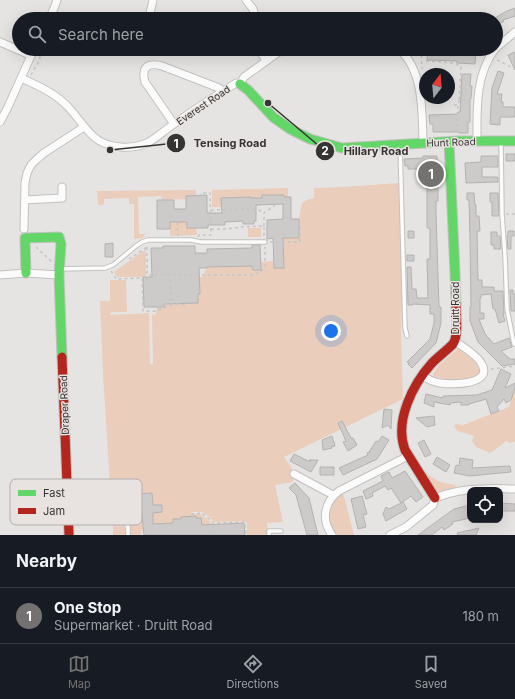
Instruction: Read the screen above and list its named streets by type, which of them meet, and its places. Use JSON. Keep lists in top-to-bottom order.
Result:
{
  "streets": {
    "street": [
      "Everest Road",
      "Hunt Road",
      "Druitt Road",
      "Draper Road"
    ]
  },
  "crossings": [
    ["Everest Road", "Hunt Road"],
    ["Hunt Road", "Druitt Road"]
  ],
  "places": ["Hillary Road", "Tensing Road"],
  "legend": ["Fast", "Jam"],
  "north": "top",
  "page": {
    "search": "Search here",
    "pins": "1",
    "heading": "Nearby",
    "list": [
      {
        "mark": "1",
        "name": "One Stop",
        "note": "Supermarket · Druitt Road",
        "value": "180 m"
      }
    ],
    "nav": ["Map", "Directions", "Saved"]
  }
}
